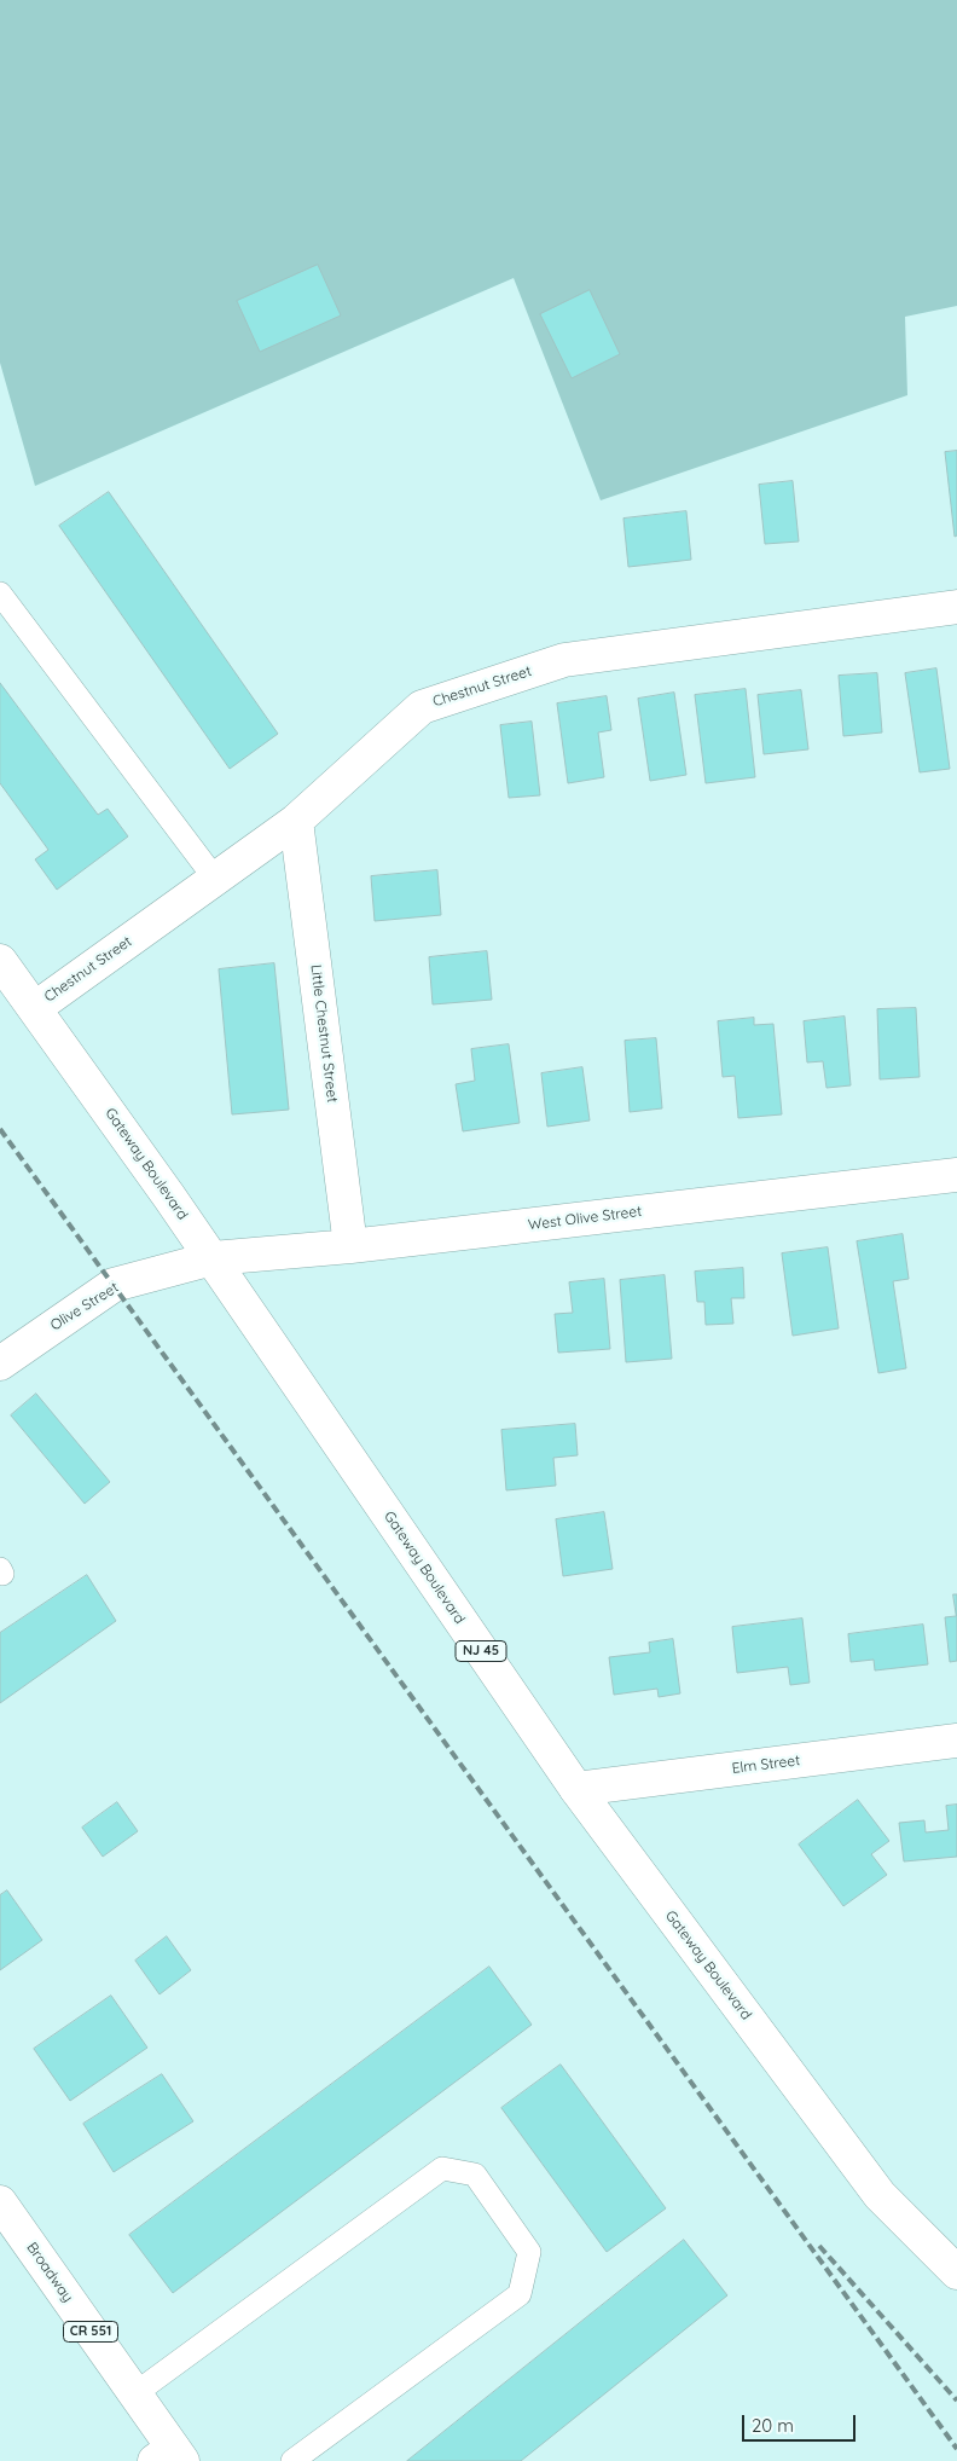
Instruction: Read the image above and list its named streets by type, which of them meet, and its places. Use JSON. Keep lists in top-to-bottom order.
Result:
{
  "streets": {
    "street": [
      "Chestnut Street",
      "Little Chestnut Street",
      "Gateway Boulevard",
      "West Olive Street",
      "Olive Street",
      "NJ 45",
      "Elm Street",
      "Broadway",
      "CR 551"
    ]
  },
  "crossings": [
    ["Chestnut Street", "Little Chestnut Street"],
    ["Chestnut Street", "Gateway Boulevard"],
    ["Little Chestnut Street", "West Olive Street"],
    ["Gateway Boulevard", "West Olive Street"],
    ["Gateway Boulevard", "Olive Street"],
    ["Gateway Boulevard", "Elm Street"],
    ["West Olive Street", "Olive Street"]
  ],
  "scale_bar": "20 m"
}
